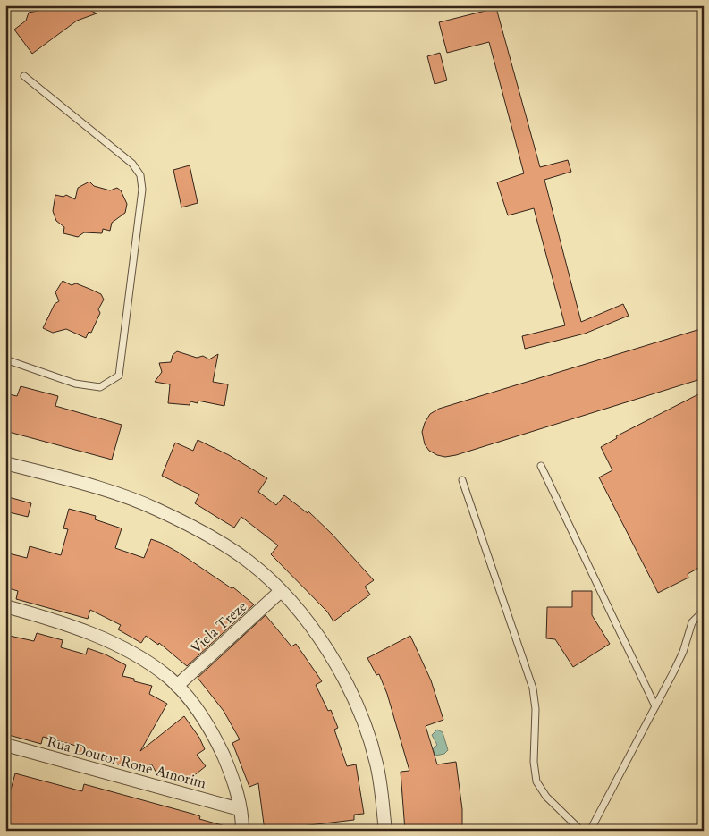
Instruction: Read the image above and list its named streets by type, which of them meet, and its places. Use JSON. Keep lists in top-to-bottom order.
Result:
{
  "streets": {
    "street": ["Viela Treze", "Rua Doutor Rone Amorim"]
  }
}
